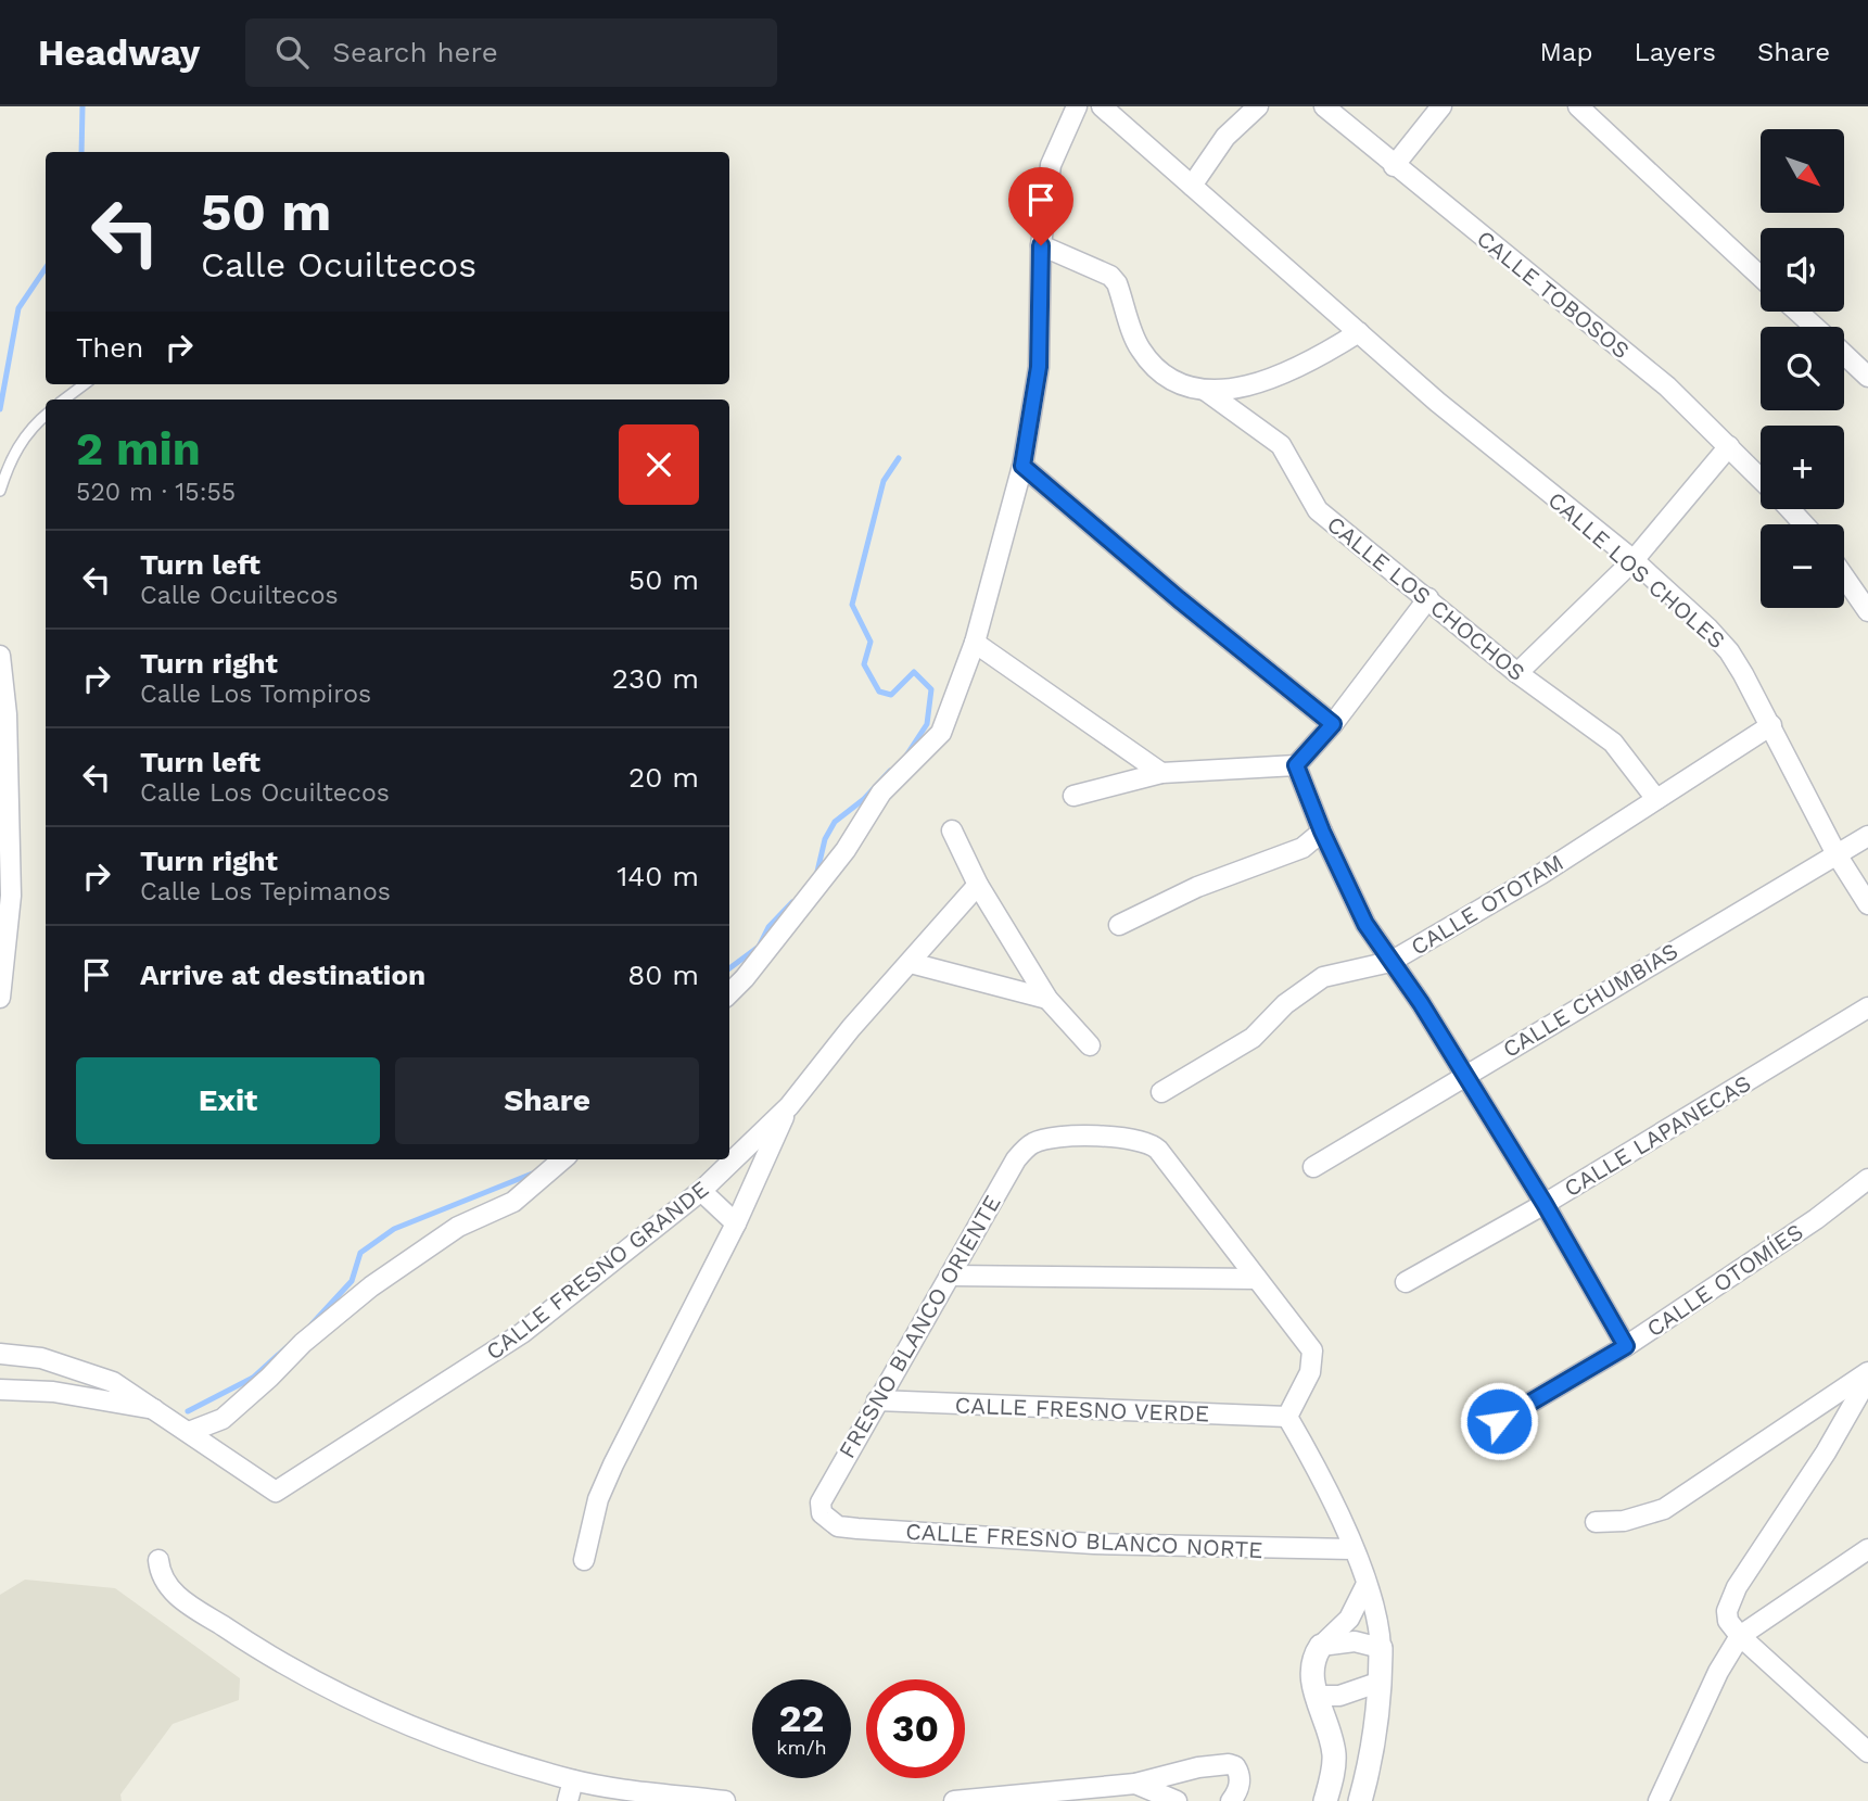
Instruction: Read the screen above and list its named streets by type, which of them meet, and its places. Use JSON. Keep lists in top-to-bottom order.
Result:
{
  "streets": {
    "street": [
      "CALLE TOBOSOS",
      "CALLE LOS CHOLES",
      "CALLE LOS CHOCHOS",
      "CALLE OTOTAM",
      "CALLE CHUMBIAS",
      "CALLE LAPANECAS",
      "CALLE FRESNO GRANDE",
      "CALLE OTOMÍES",
      "FRESNO BLANCO ORIENTE",
      "CALLE FRESNO VERDE",
      "CALLE FRESNO BLANCO NORTE"
    ]
  },
  "crossings": [
    ["CALLE LOS CHOLES", "CALLE OTOTAM"],
    ["CALLE LOS CHOLES", "CALLE CHUMBIAS"],
    ["CALLE LOS CHOCHOS", "CALLE OTOTAM"],
    ["FRESNO BLANCO ORIENTE", "CALLE FRESNO VERDE"],
    ["FRESNO BLANCO ORIENTE", "CALLE FRESNO BLANCO NORTE"]
  ],
  "north": "bottom right",
  "page": {
    "header": "Headway",
    "search": "Search here",
    "nav": ["Map", "Layers", "Share"],
    "map_buttons": ["+", "−"],
    "turn": ["50 m", "Calle Ocuiltecos"],
    "then": "Then",
    "heading": ["2 min", "520 m · 15:55"],
    "list": [
      {
        "name": "Turn left",
        "note": "Calle Ocuiltecos",
        "value": "50 m"
      },
      {
        "name": "Turn right",
        "note": "Calle Los Tompiros",
        "value": "230 m"
      },
      {
        "name": "Turn left",
        "note": "Calle Los Ocuiltecos",
        "value": "20 m"
      },
      {
        "name": "Turn right",
        "note": "Calle Los Tepimanos",
        "value": "140 m"
      },
      {
        "name": "Arrive at destination",
        "value": "80 m"
      }
    ],
    "buttons": ["Exit", "Share"],
    "speed": "22 km/h",
    "limit": "30"
  }
}
